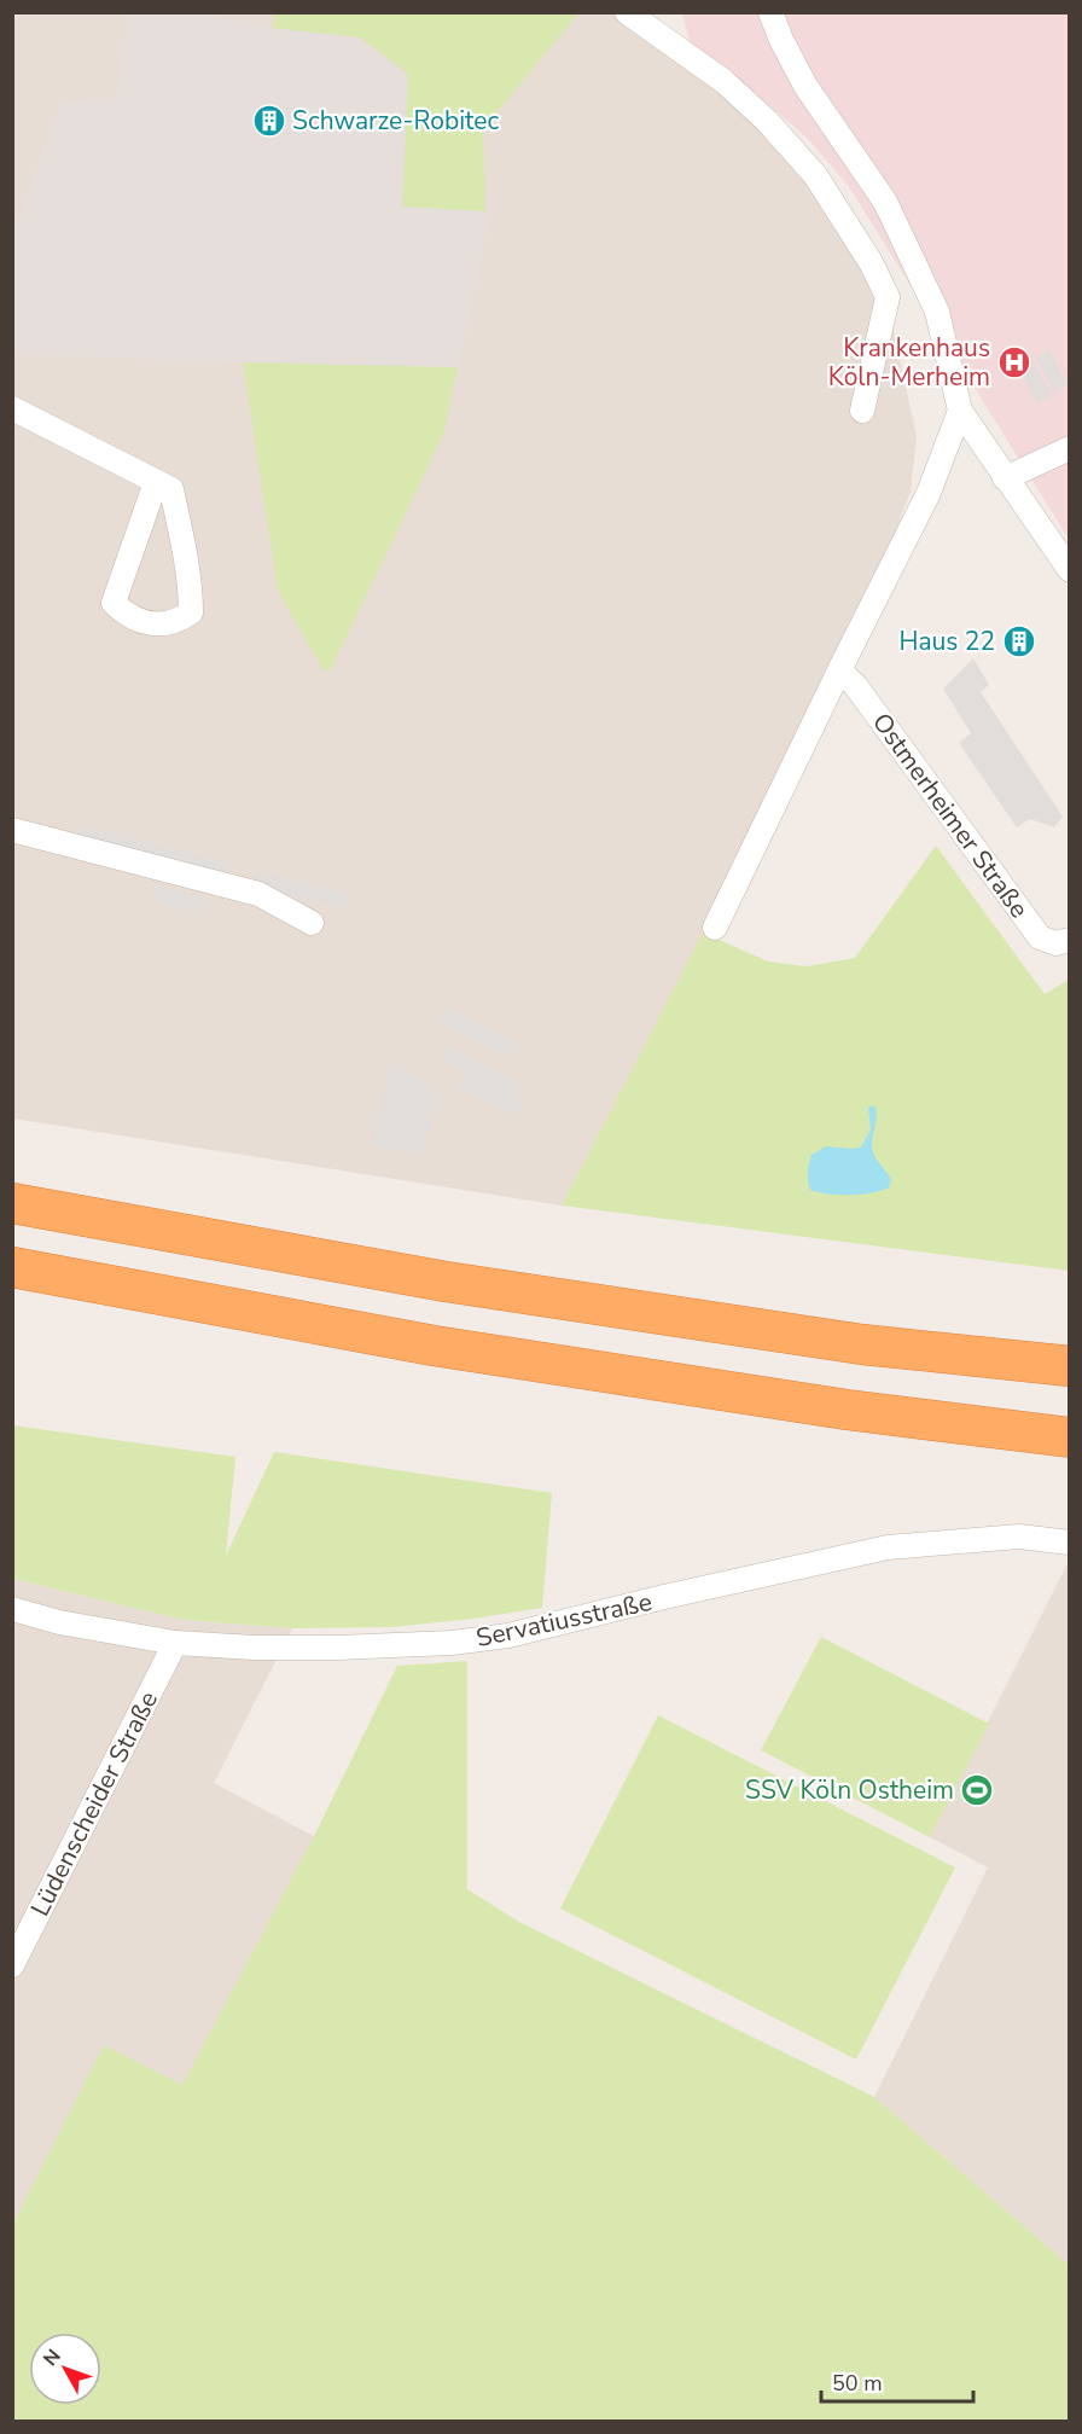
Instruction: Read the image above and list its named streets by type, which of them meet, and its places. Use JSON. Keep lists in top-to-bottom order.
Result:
{
  "streets": {
    "street": ["Ostmerheimer Straße", "Servatiusstraße", "Lüdenscheider Straße"]
  },
  "crossings": [
    ["Servatiusstraße", "Lüdenscheider Straße"]
  ],
  "places": {
    "building": ["Schwarze-Robitec", "Haus 22"],
    "hospital": ["Krankenhaus Köln-Merheim"],
    "sports": ["SSV Köln Ostheim"]
  },
  "scale_bar": "50 m",
  "north": "top left"
}
